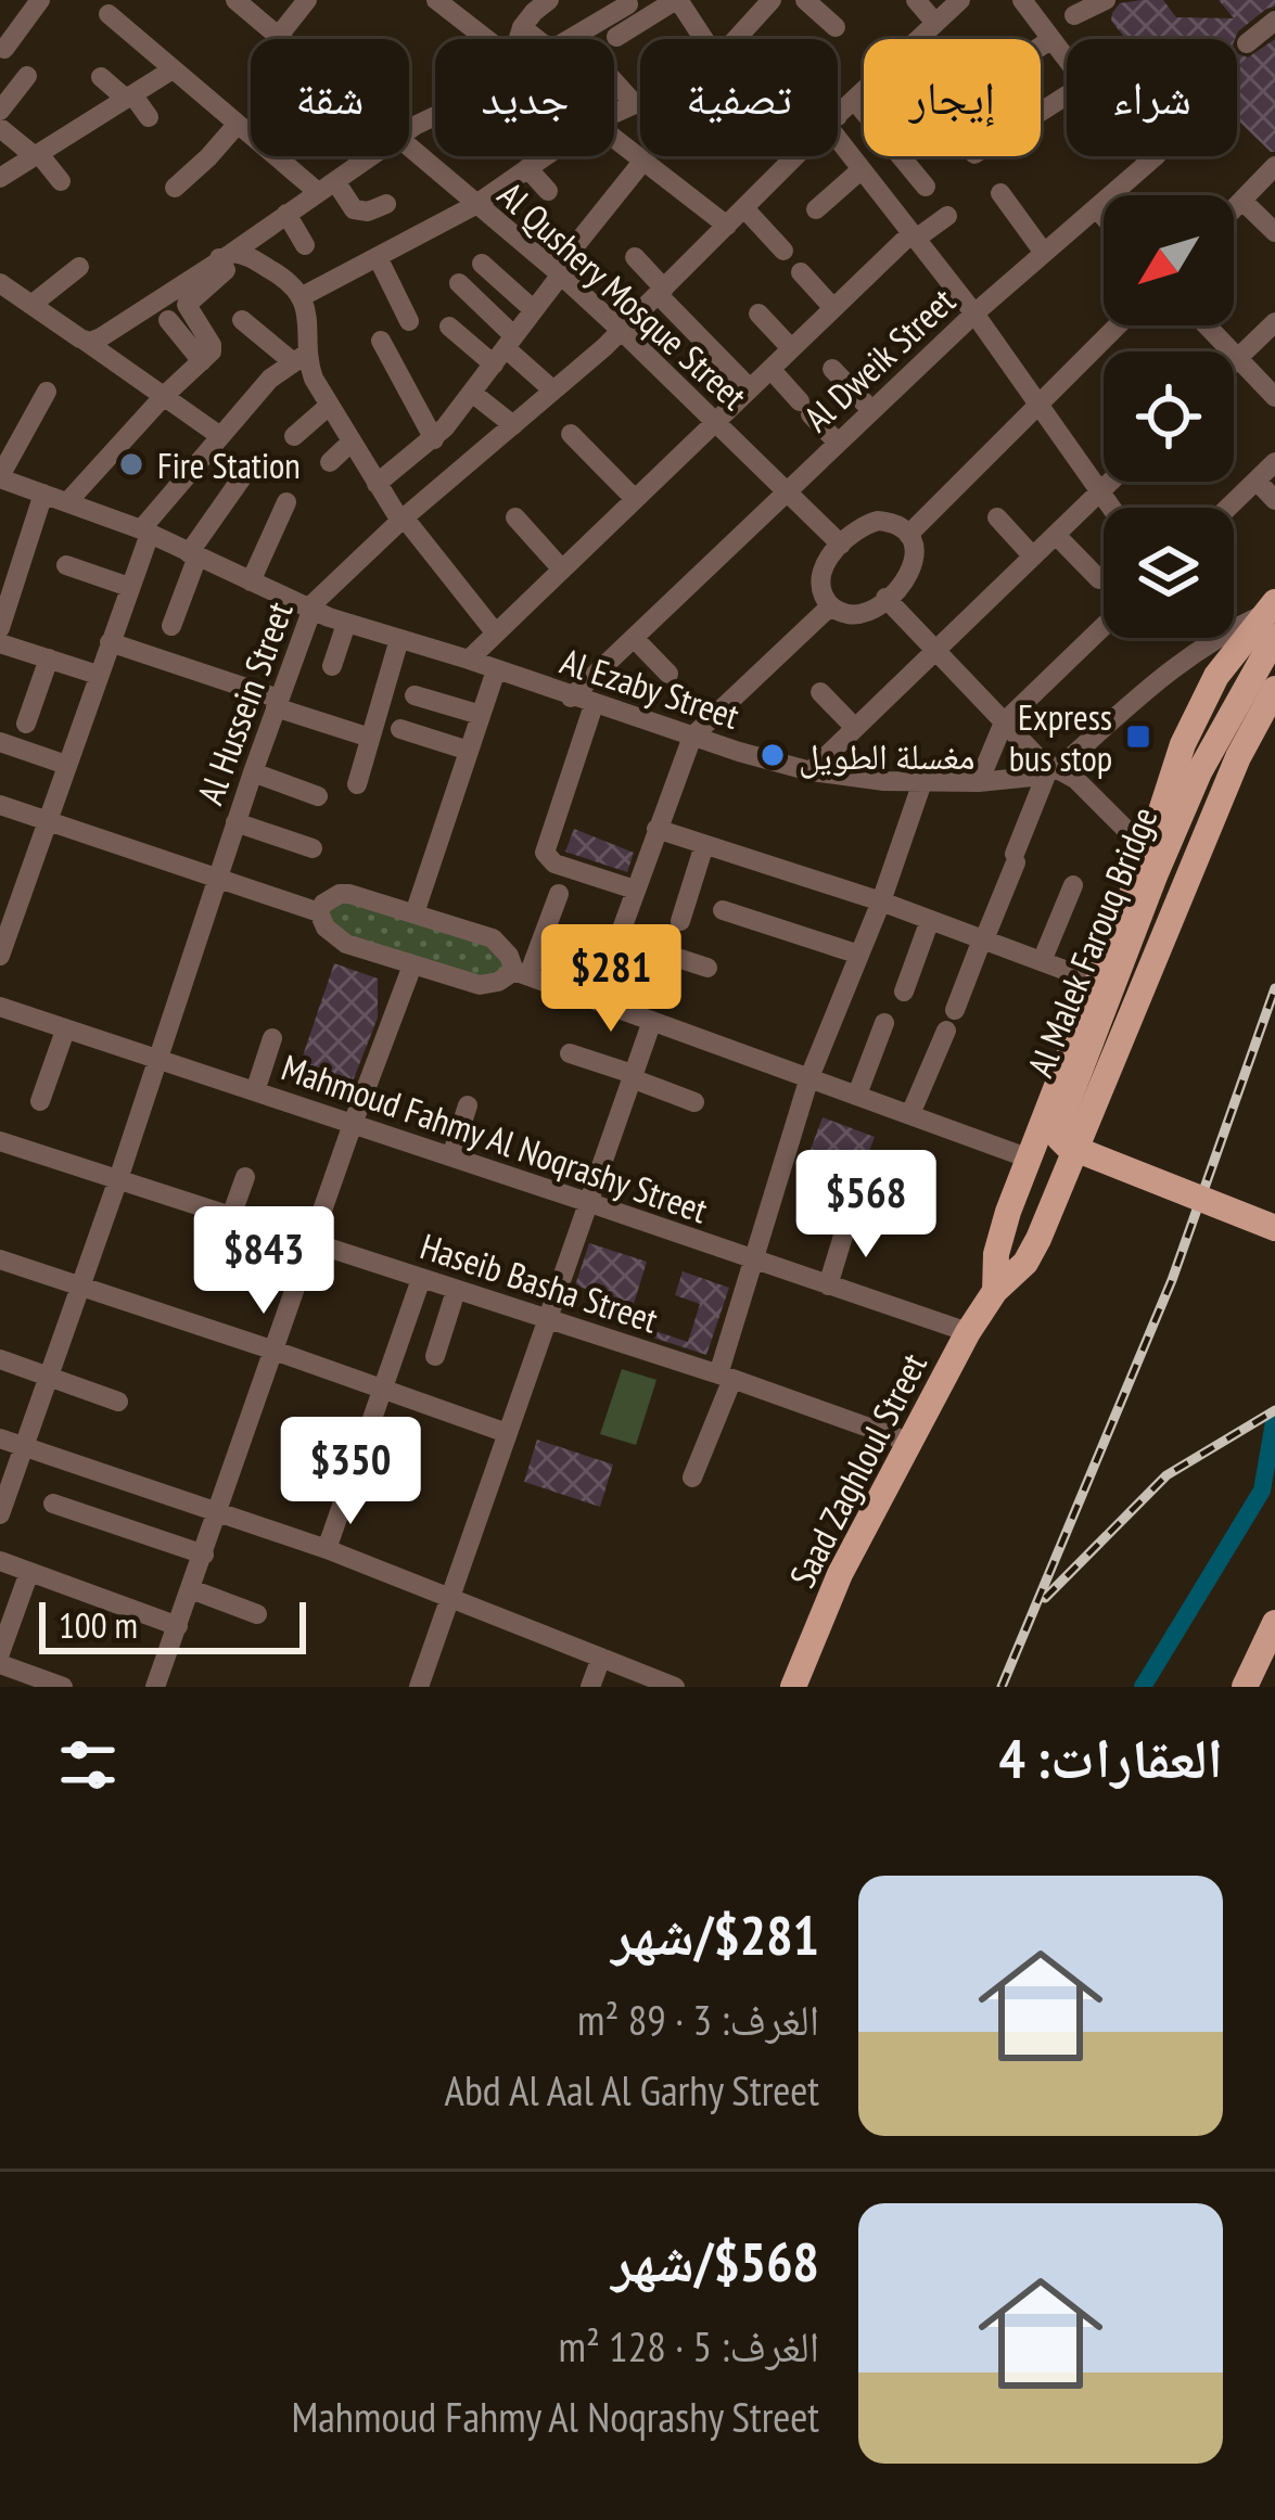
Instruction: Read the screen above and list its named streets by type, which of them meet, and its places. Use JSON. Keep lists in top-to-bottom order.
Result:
{
  "streets": {
    "main road": ["Al Malek Farouq Bridge", "Saad Zaghloul Street"],
    "street": [
      "Al Qushery Mosque Street",
      "Al Dweik Street",
      "Al Ezaby Street",
      "Al Hussein Street",
      "Mahmoud Fahmy Al Noqrashy Street",
      "Haseib Basha Street"
    ]
  },
  "crossings": [
    ["Al Qushery Mosque Street", "Al Dweik Street"],
    ["Al Qushery Mosque Street", "Al Hussein Street"],
    ["Al Dweik Street", "Al Ezaby Street"],
    ["Al Ezaby Street", "Al Hussein Street"],
    ["Al Hussein Street", "Mahmoud Fahmy Al Noqrashy Street"],
    ["Al Hussein Street", "Haseib Basha Street"],
    ["Al Malek Farouq Bridge", "Saad Zaghloul Street"],
    ["Mahmoud Fahmy Al Noqrashy Street", "Saad Zaghloul Street"],
    ["Haseib Basha Street", "Saad Zaghloul Street"]
  ],
  "places": {
    "other": ["Fire Station", "مغسلة الطويل"],
    "transit": ["Express bus stop"]
  },
  "scale_bar": "100 m",
  "north": "bottom left",
  "page": {
    "chip": [
      "شراء",
      "إيجار",
      "تصفية",
      "جديد",
      "شقة"
    ],
    "price": [
      "$281",
      "$568",
      "$843",
      "$350"
    ],
    "scale": "100 m",
    "heading": "العقارات: 4",
    "list": [
      {
        "name": "$281/شهر",
        "note": "الغرف: 3 · 89 m² · Abd Al Aal Al Garhy Street"
      },
      {
        "name": "$568/شهر",
        "note": "الغرف: 5 · 128 m² · Mahmoud Fahmy Al Noqrashy Street"
      }
    ]
  }
}
